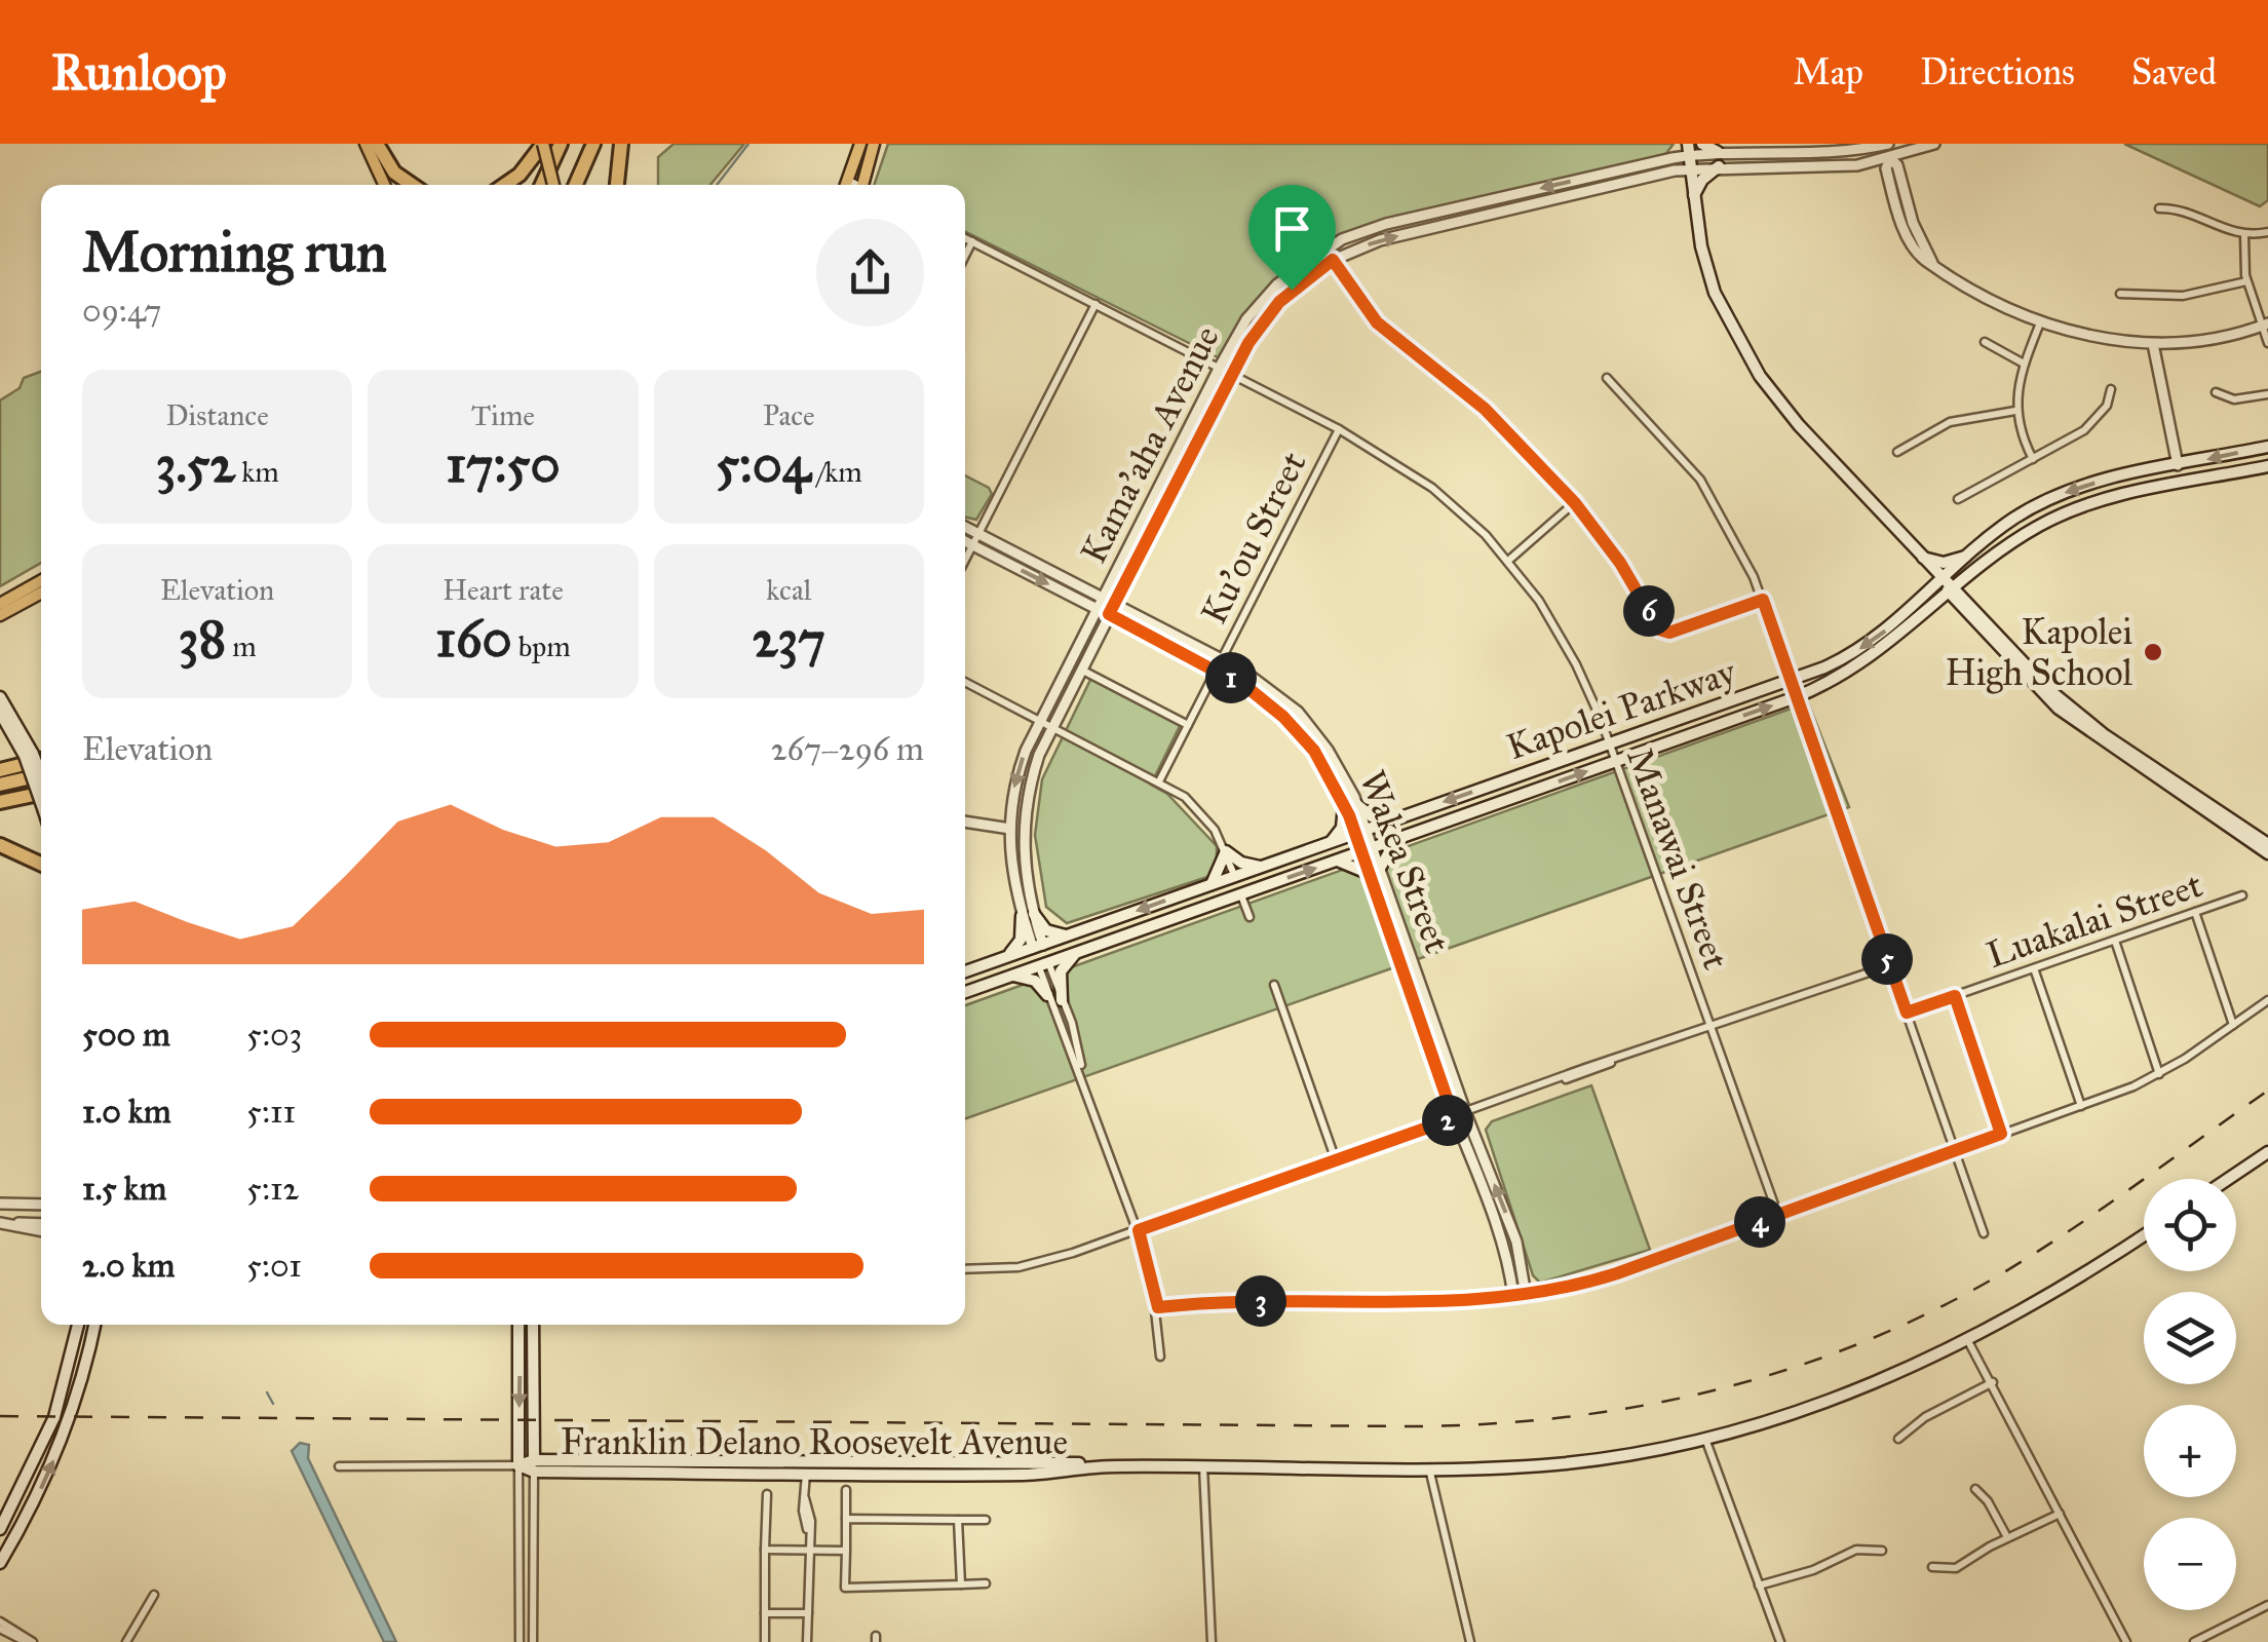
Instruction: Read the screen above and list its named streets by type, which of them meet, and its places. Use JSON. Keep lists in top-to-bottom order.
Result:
{
  "streets": {
    "main road": ["Kapolei Parkway", "Franklin Delano Roosevelt Avenue"],
    "street": [
      "Kama'aha Avenue",
      "Ku'ou Street",
      "Manawai Street",
      "Wakea Street",
      "Luakalai Street"
    ]
  },
  "crossings": [
    ["Kama'aha Avenue", "Kapolei Parkway"],
    ["Kama'aha Avenue", "Manawai Street"],
    ["Kama'aha Avenue", "Wakea Street"],
    ["Ku'ou Street", "Manawai Street"],
    ["Ku'ou Street", "Wakea Street"],
    ["Kapolei Parkway", "Manawai Street"],
    ["Kapolei Parkway", "Wakea Street"]
  ],
  "places": ["Kapolei High School"],
  "page": {
    "header": "Runloop",
    "nav": ["Map", "Directions", "Saved"],
    "heading": ["Morning run", "09:47"],
    "stats": [
      ["Distance", "3.52 km"],
      ["Time", "17:50"],
      ["Pace", "5:04 /km"],
      ["Elevation", "38 m"],
      ["Heart rate", "160 bpm"],
      ["kcal", "237"]
    ],
    "pins": [
      "6",
      "1",
      "5",
      "2",
      "4",
      "3"
    ],
    "chart": ["Elevation", "267–296 m"],
    "list": [
      {
        "name": "500 m",
        "note": "5:03"
      },
      {
        "name": "1.0 km",
        "note": "5:11"
      },
      {
        "name": "1.5 km",
        "note": "5:12"
      },
      {
        "name": "2.0 km",
        "note": "5:01"
      }
    ],
    "map_buttons": ["+", "−"]
  }
}
